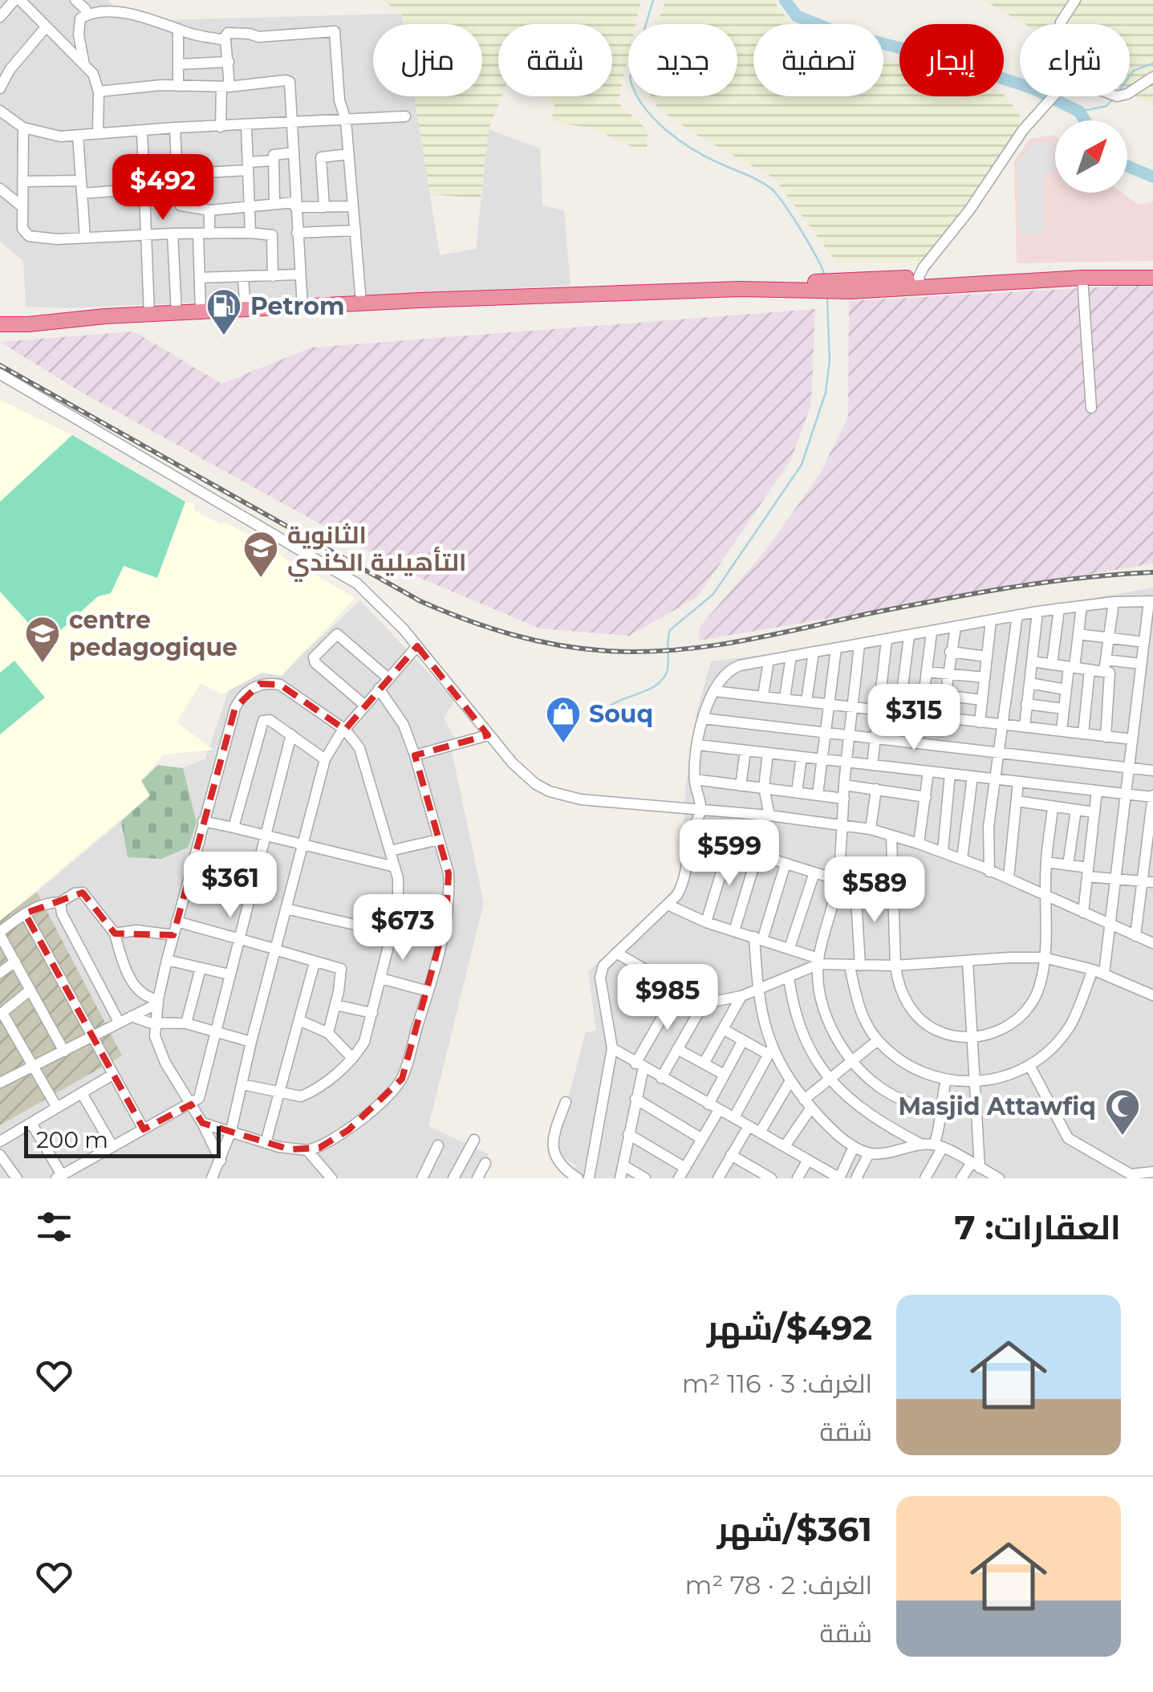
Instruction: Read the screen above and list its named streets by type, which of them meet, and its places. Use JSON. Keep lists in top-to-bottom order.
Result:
{
  "places": {
    "fuel station": ["Petrom"],
    "school or university": ["الثانوية التأهيلية الكندي", "centre pedagogique"],
    "shop": ["Souq"],
    "mosque": ["Masjid Attawfiq"]
  },
  "scale_bar": "200 m",
  "north": "top right",
  "page": {
    "chip": [
      "شراء",
      "إيجار",
      "تصفية",
      "جديد",
      "شقة",
      "منزل"
    ],
    "price": [
      "$492",
      "$315",
      "$599",
      "$361",
      "$589",
      "$673",
      "$985"
    ],
    "scale": "200 m",
    "heading": "العقارات: 7",
    "list": [
      {
        "name": "$492/شهر",
        "note": "الغرف: 3 · 116 m² · شقة"
      },
      {
        "name": "$361/شهر",
        "note": "الغرف: 2 · 78 m² · شقة"
      }
    ]
  }
}
